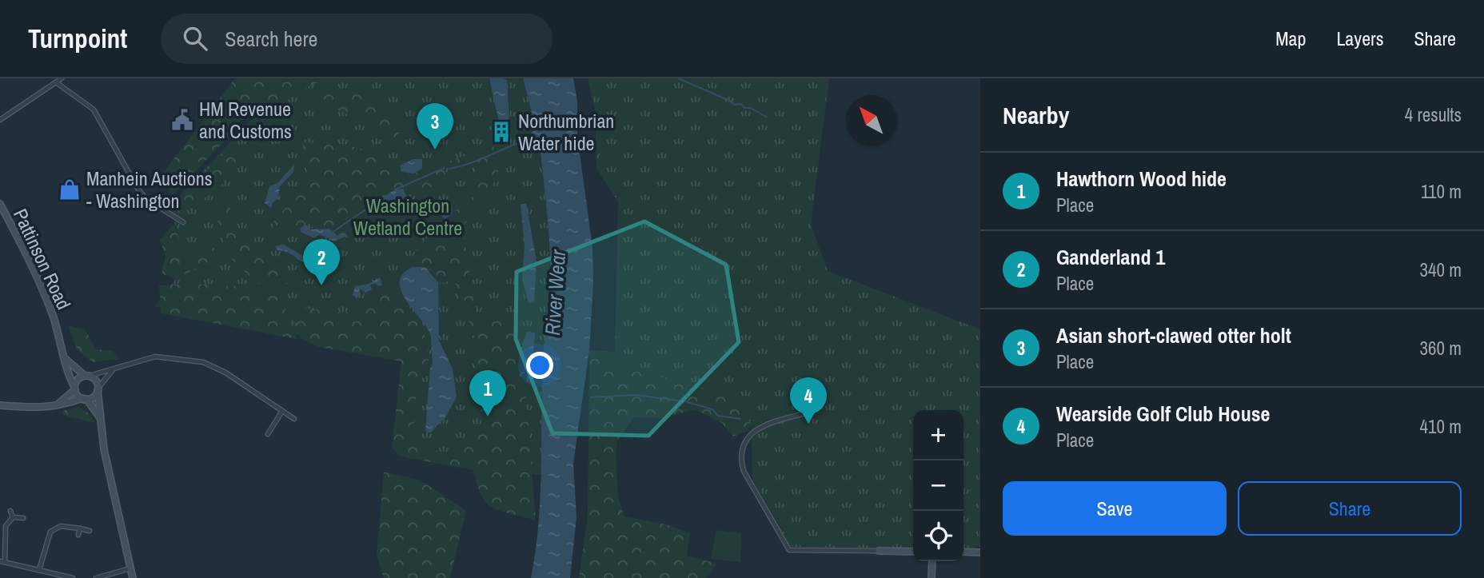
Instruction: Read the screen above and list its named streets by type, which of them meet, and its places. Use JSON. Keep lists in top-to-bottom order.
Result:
{
  "streets": {
    "street": ["Pattinson Road"]
  },
  "water": ["River Wear"],
  "parks": ["Washington Wetland Centre"],
  "places": {
    "public building": ["HM Revenue and Customs"],
    "building": ["Northumbrian Water hide"],
    "shop": ["Manhein Auctions - Washington"]
  },
  "north": "top left",
  "page": {
    "header": "Turnpoint",
    "search": "Search here",
    "nav": ["Map", "Layers", "Share"],
    "heading": ["Nearby", "4 results"],
    "pins": [
      "3",
      "2",
      "1",
      "4"
    ],
    "list": [
      {
        "mark": "1",
        "name": "Hawthorn Wood hide",
        "note": "Place",
        "value": "110 m"
      },
      {
        "mark": "2",
        "name": "Ganderland 1",
        "note": "Place",
        "value": "340 m"
      },
      {
        "mark": "3",
        "name": "Asian short-clawed otter holt",
        "note": "Place",
        "value": "360 m"
      },
      {
        "mark": "4",
        "name": "Wearside Golf Club House",
        "note": "Place",
        "value": "410 m"
      }
    ],
    "map_buttons": ["+", "−"],
    "buttons": ["Save", "Share"]
  }
}
